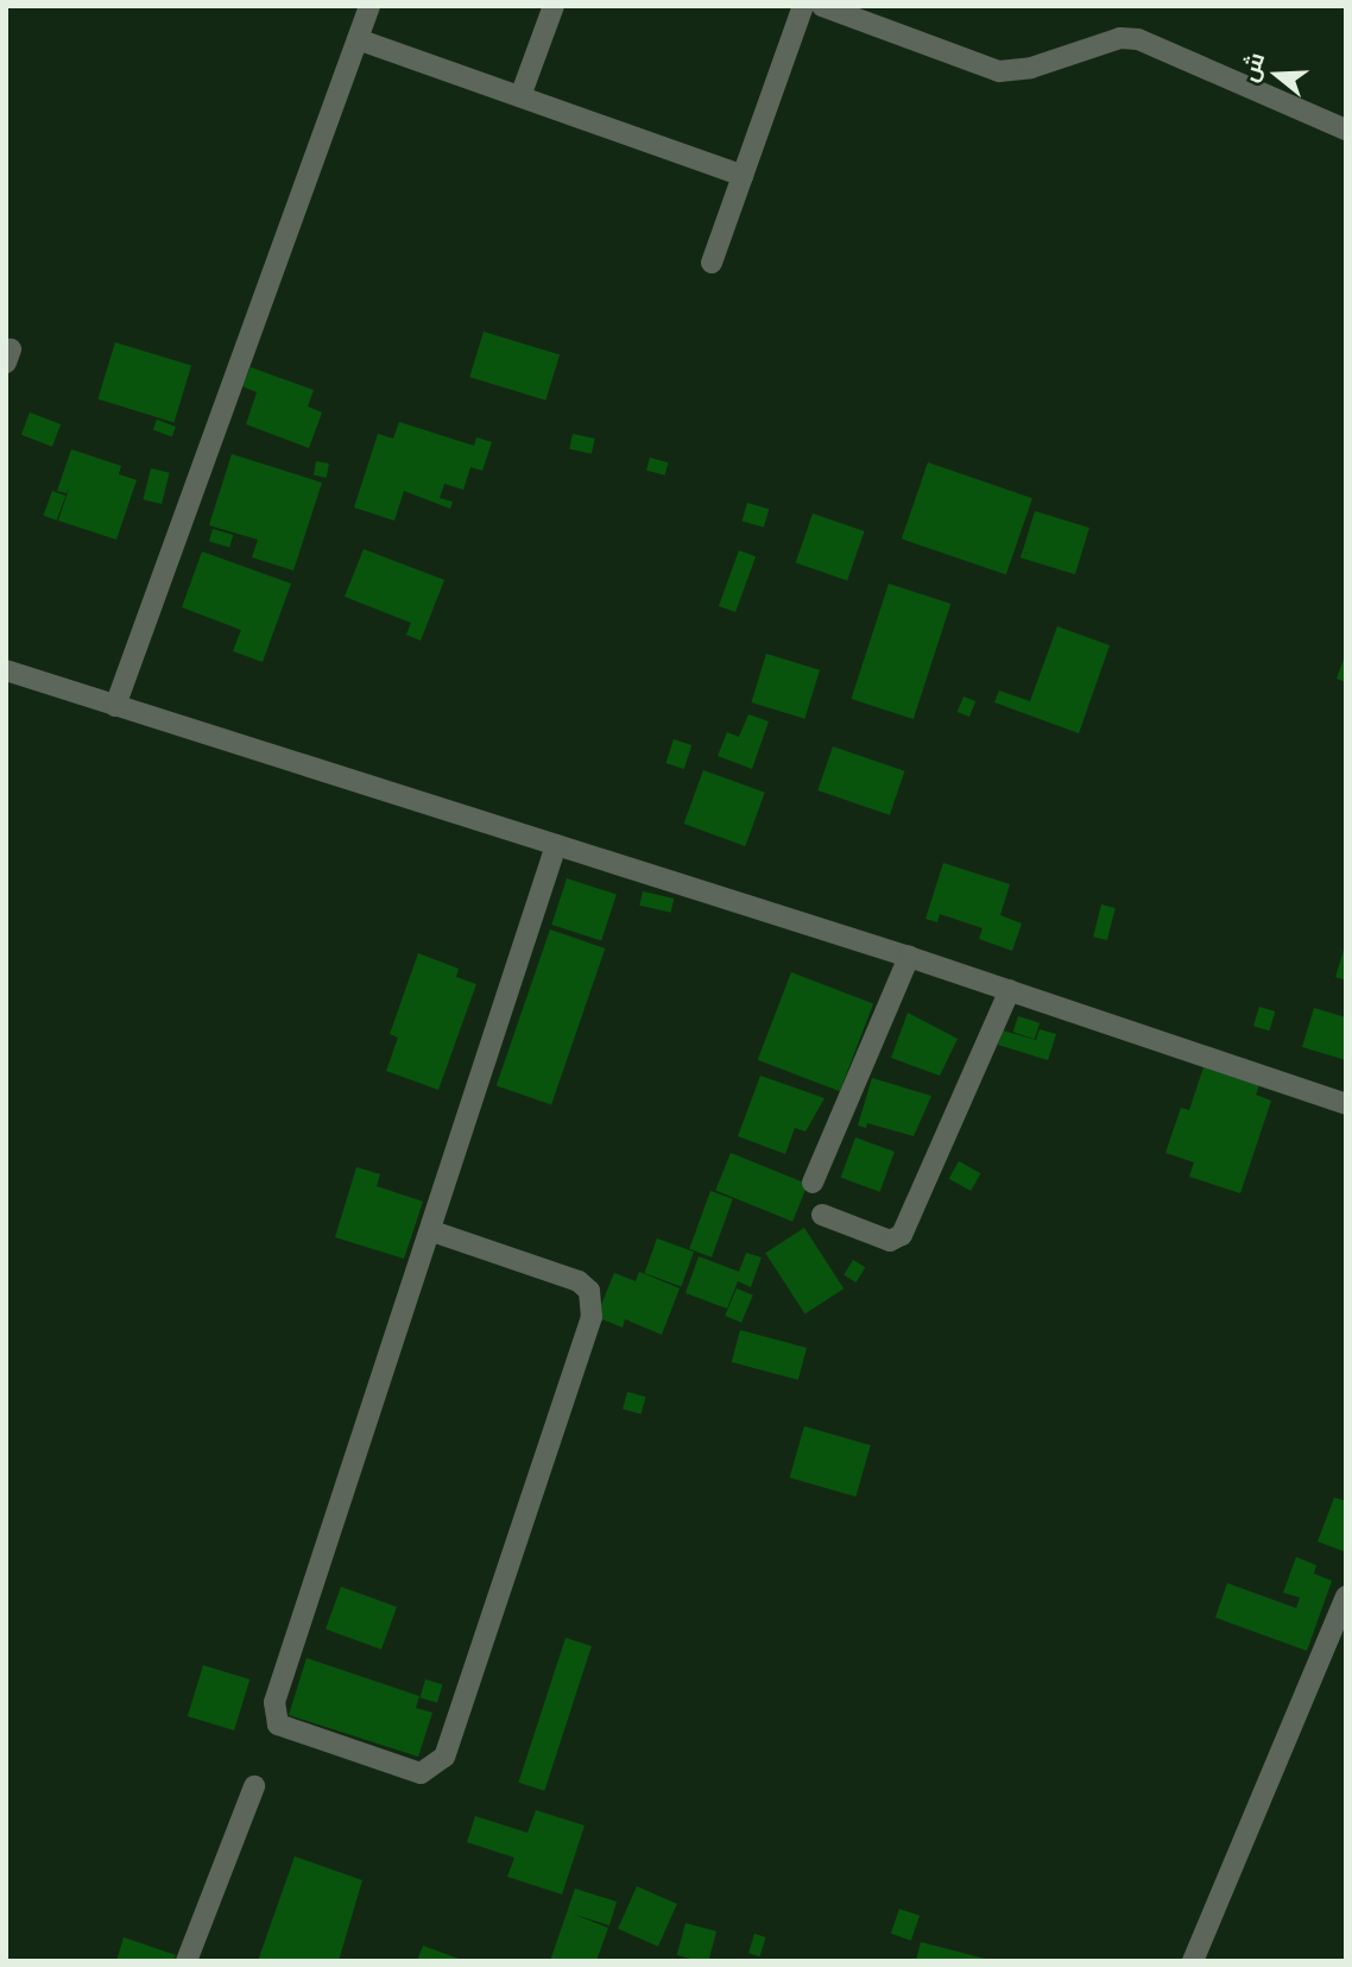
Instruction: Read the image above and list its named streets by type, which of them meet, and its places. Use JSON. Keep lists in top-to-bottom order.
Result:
{
  "north": "left"
}
